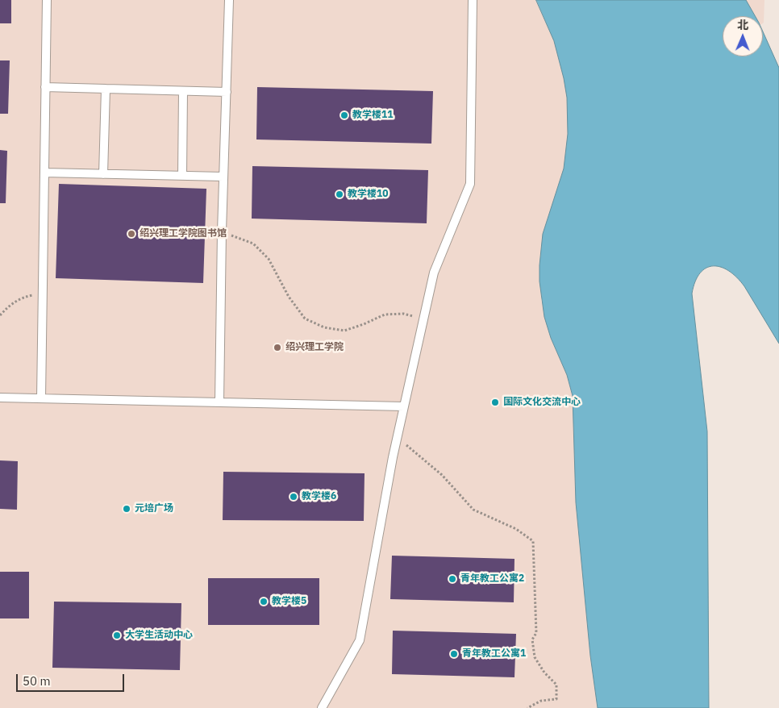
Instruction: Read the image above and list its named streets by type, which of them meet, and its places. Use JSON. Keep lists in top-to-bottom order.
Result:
{
  "places": [
    "教学楼11",
    "教学楼10",
    "绍兴理工学院图书馆",
    "绍兴理工学院",
    "国际文化交流中心",
    "教学楼6",
    "元培广场",
    "青年教工公寓2",
    "教学楼5",
    "大学生活动中心",
    "青年教工公寓1"
  ],
  "scale_bar": "50 m",
  "north": "top"
}
